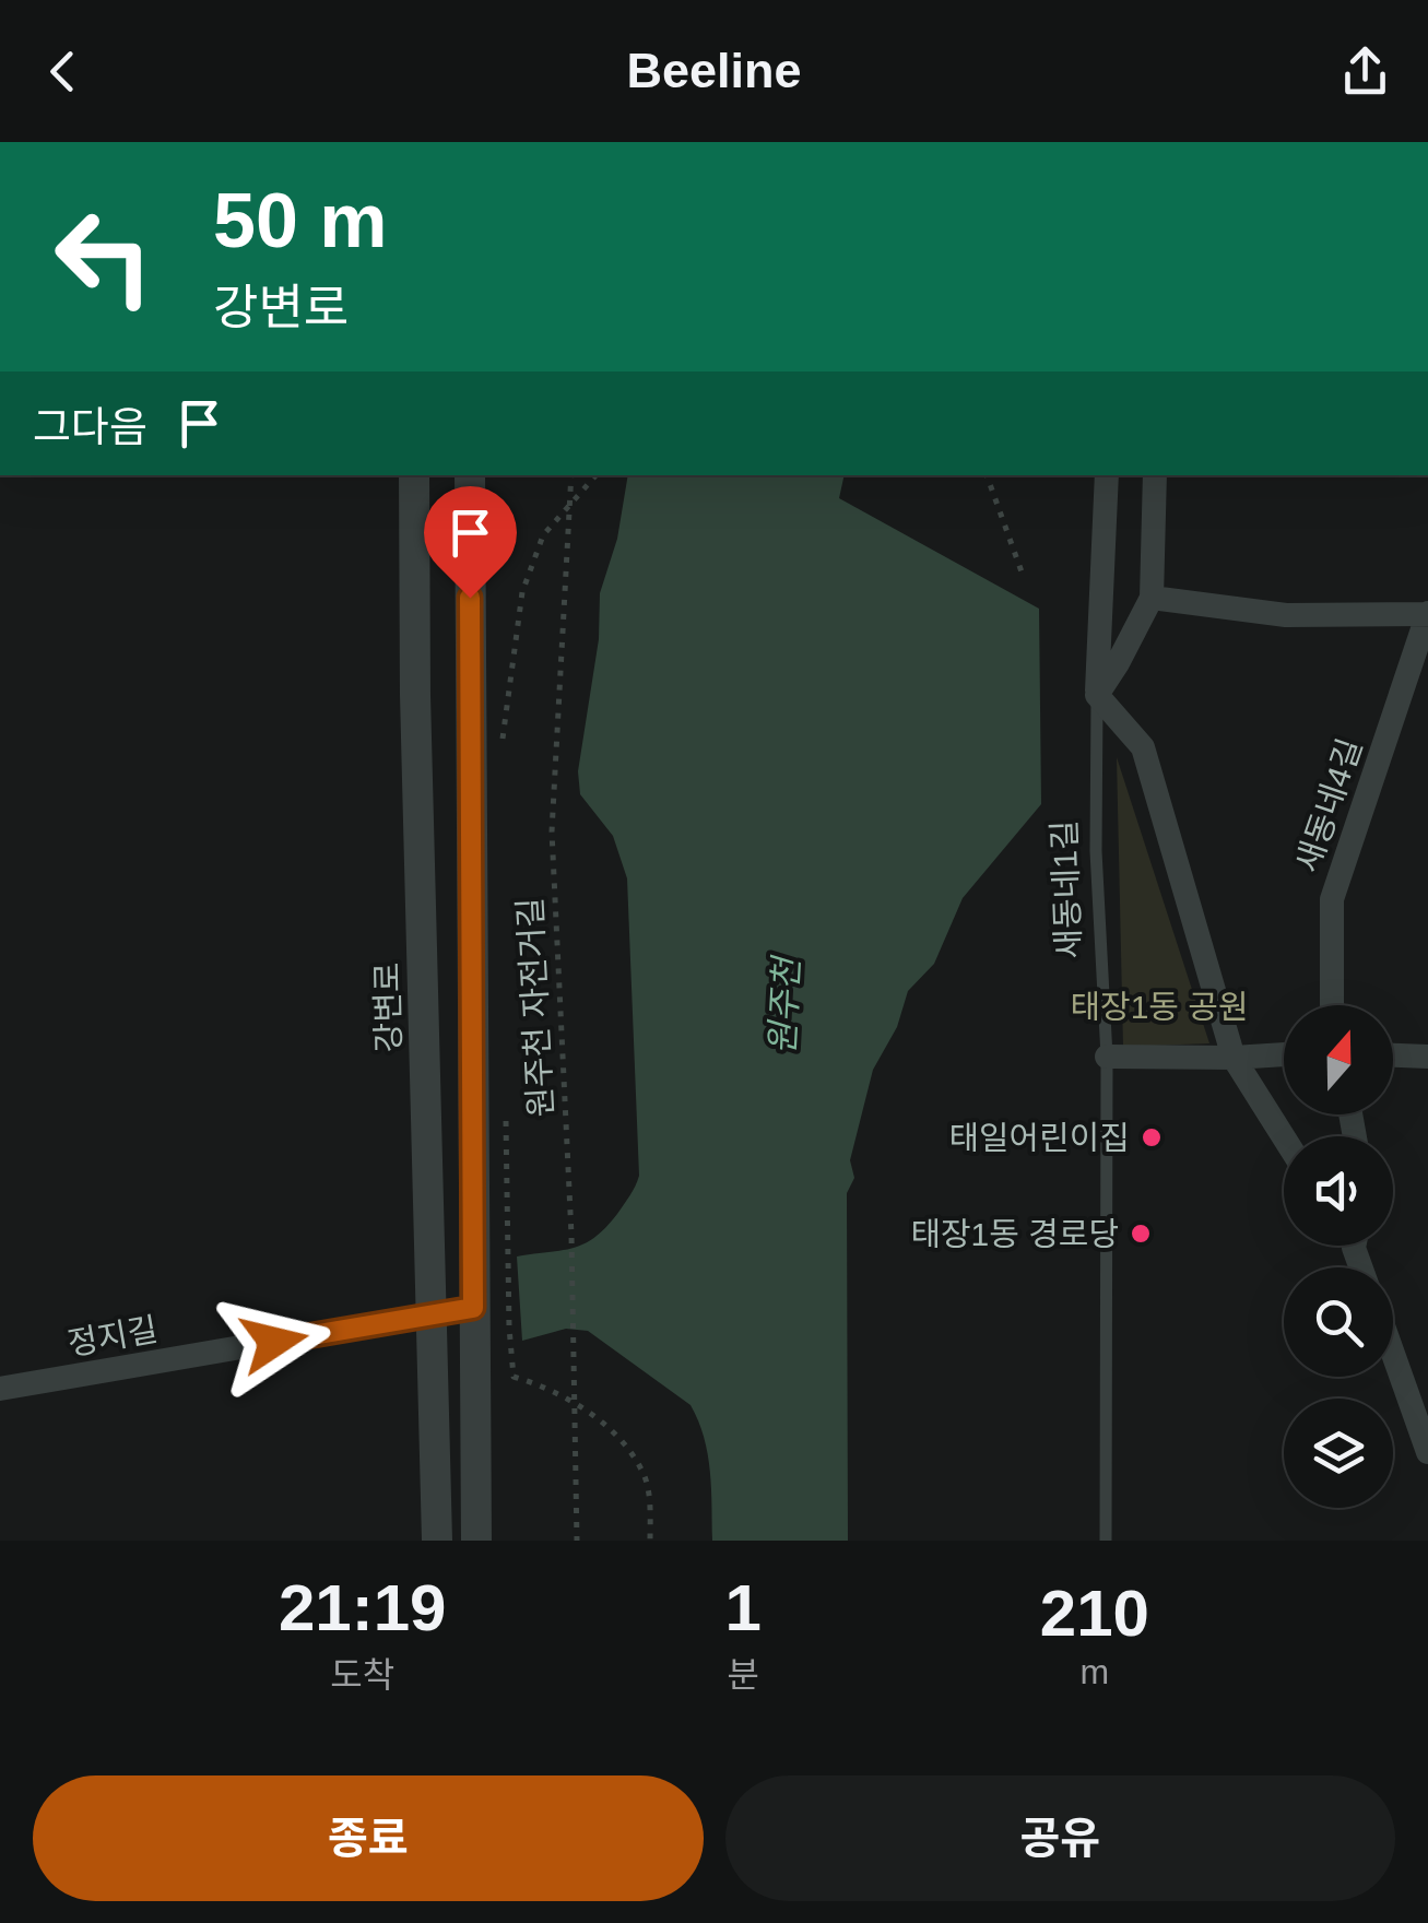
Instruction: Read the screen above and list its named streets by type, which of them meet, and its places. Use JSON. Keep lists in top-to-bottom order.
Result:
{
  "streets": {
    "street": ["새동네4길", "강변로", "정지길"],
    "lane": ["새동네1길"],
    "path": ["원주천 자전거길"]
  },
  "crossings": [
    ["강변로", "정지길"]
  ],
  "water": ["원주천"],
  "parks": ["태장1동 공원"],
  "places": ["태일어린이집", "태장1동 경로당"],
  "north": "top",
  "page": {
    "header": "Beeline",
    "turn": ["50 m", "강변로"],
    "then": "그다음",
    "eta": [
      "21:19",
      "도착",
      "1",
      "분",
      "210",
      "m"
    ],
    "buttons": ["종료", "공유"]
  }
}
